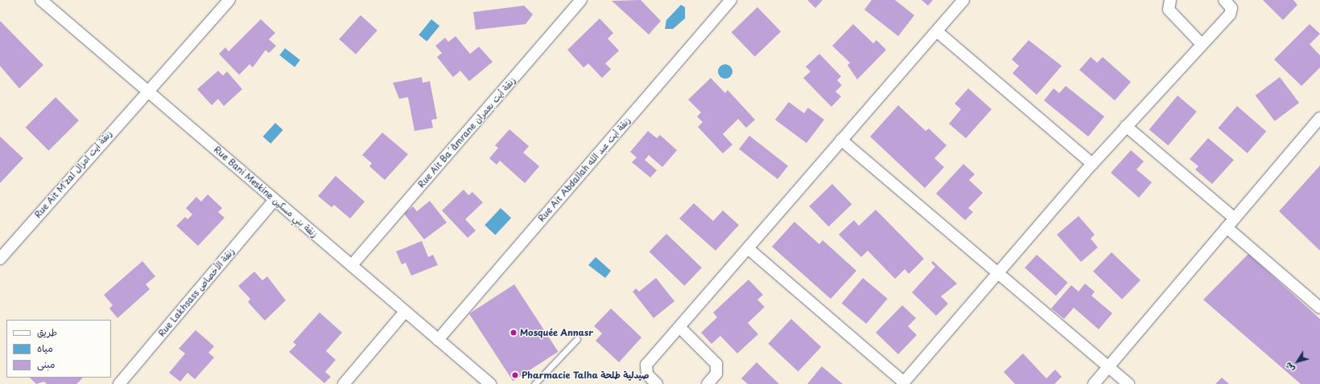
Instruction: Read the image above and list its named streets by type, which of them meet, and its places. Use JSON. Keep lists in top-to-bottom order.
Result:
{
  "streets": {
    "street": [
      "Rue Ait Ba´âmrane زنقة أيت بعمران",
      "Rue Ait Abdallah زنقة أيت عبد الله",
      "Rue Ait M'zal زنقة أيت امزال",
      "Rue Bani Meskine زنقة بني مسكين",
      "Rue Lakhsass زنقة الأخصاص"
    ]
  },
  "crossings": [
    ["Rue Ait Ba´âmrane زنقة أيت بعمران", "Rue Bani Meskine زنقة بني مسكين"],
    ["Rue Ait Abdallah زنقة أيت عبد الله", "Rue Bani Meskine زنقة بني مسكين"],
    ["Rue Ait M'zal زنقة أيت امزال", "Rue Bani Meskine زنقة بني مسكين"],
    ["Rue Bani Meskine زنقة بني مسكين", "Rue Lakhsass زنقة الأخصاص"]
  ],
  "places": ["Mosquée Annasr", "Pharmacie Talha صيدلية طلحة"],
  "legend": ["طريق", "مياه", "مبنى"],
  "north": "bottom left"
}
